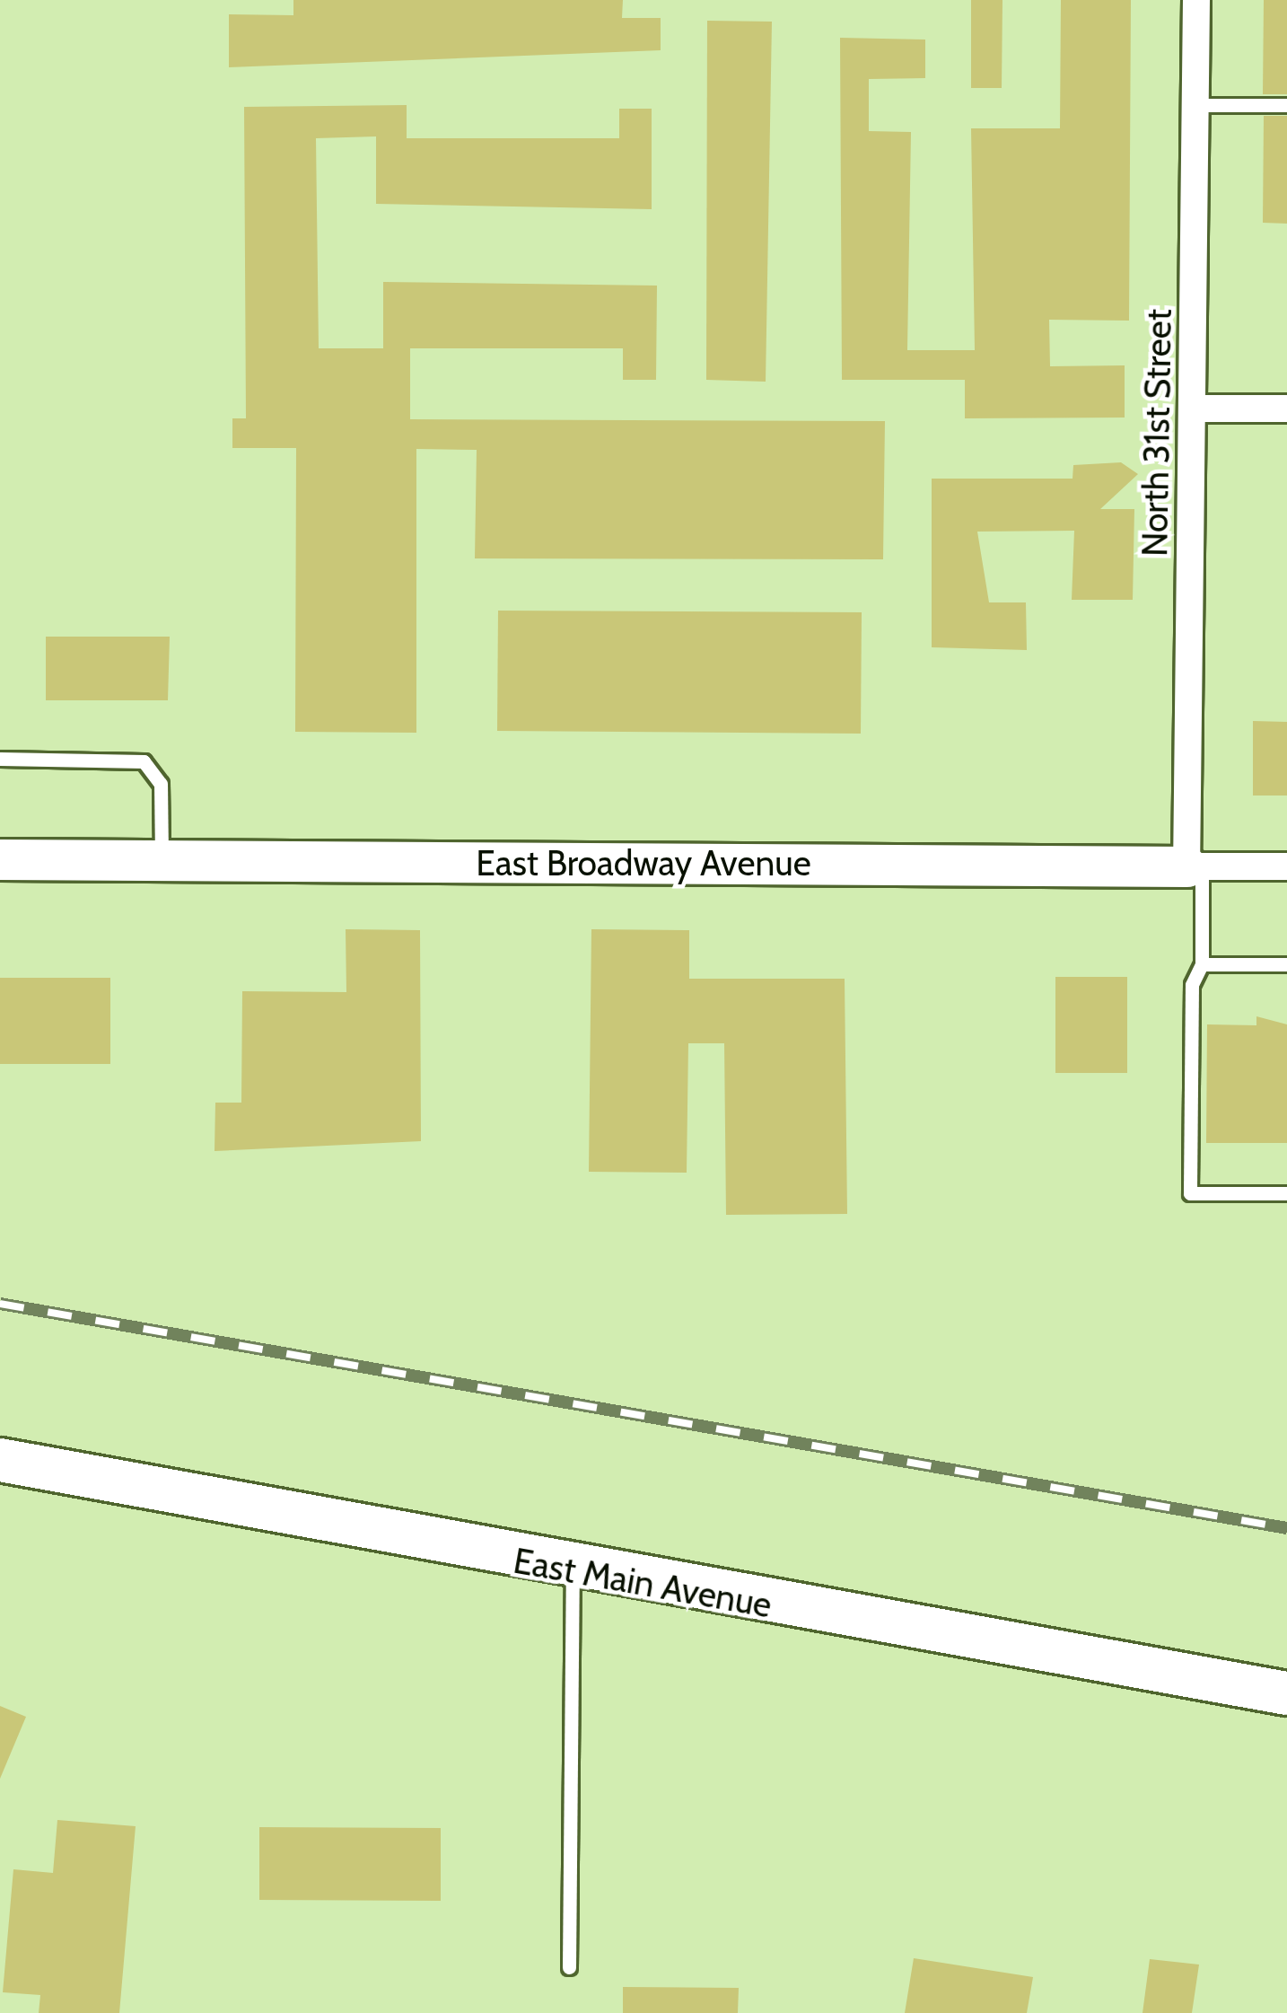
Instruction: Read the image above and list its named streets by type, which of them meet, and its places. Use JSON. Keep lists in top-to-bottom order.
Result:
{
  "streets": {
    "main road": ["East Main Avenue"],
    "street": ["North 31st Street", "East Broadway Avenue"]
  },
  "crossings": [
    ["North 31st Street", "East Broadway Avenue"]
  ]
}
